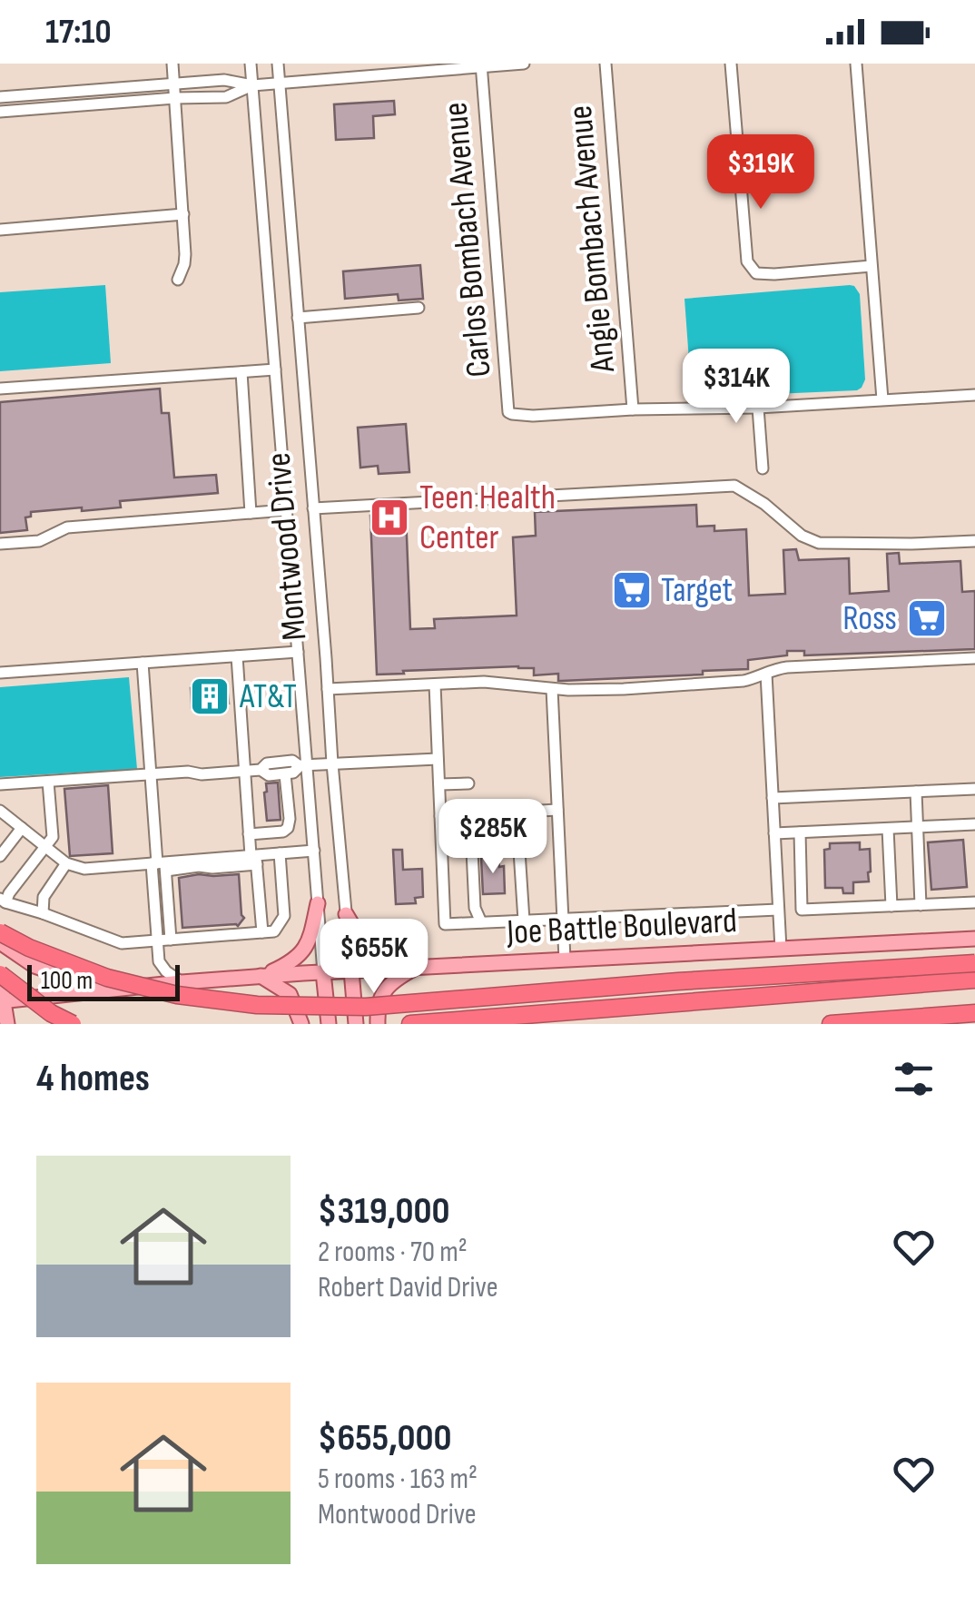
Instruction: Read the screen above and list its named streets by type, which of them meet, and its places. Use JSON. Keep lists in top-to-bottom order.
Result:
{
  "streets": {
    "main road": ["Montwood Drive", "Joe Battle Boulevard"],
    "street": ["Angie Bombach Avenue", "Carlos Bombach Avenue"]
  },
  "crossings": [
    ["Angie Bombach Avenue", "Carlos Bombach Avenue"],
    ["Montwood Drive", "Joe Battle Boulevard"]
  ],
  "places": {
    "hospital": ["Teen Health Center"],
    "supermarket": ["Target", "Ross"],
    "building": ["AT&T"]
  },
  "scale_bar": "100 m",
  "page": {
    "status": "17:10",
    "price": [
      "$319K",
      "$314K",
      "$285K",
      "$655K"
    ],
    "scale": "100 m",
    "heading": "4 homes",
    "list": [
      {
        "name": "$319,000",
        "note": "2 rooms · 70 m² · Robert David Drive"
      },
      {
        "name": "$655,000",
        "note": "5 rooms · 163 m² · Montwood Drive"
      }
    ]
  }
}
